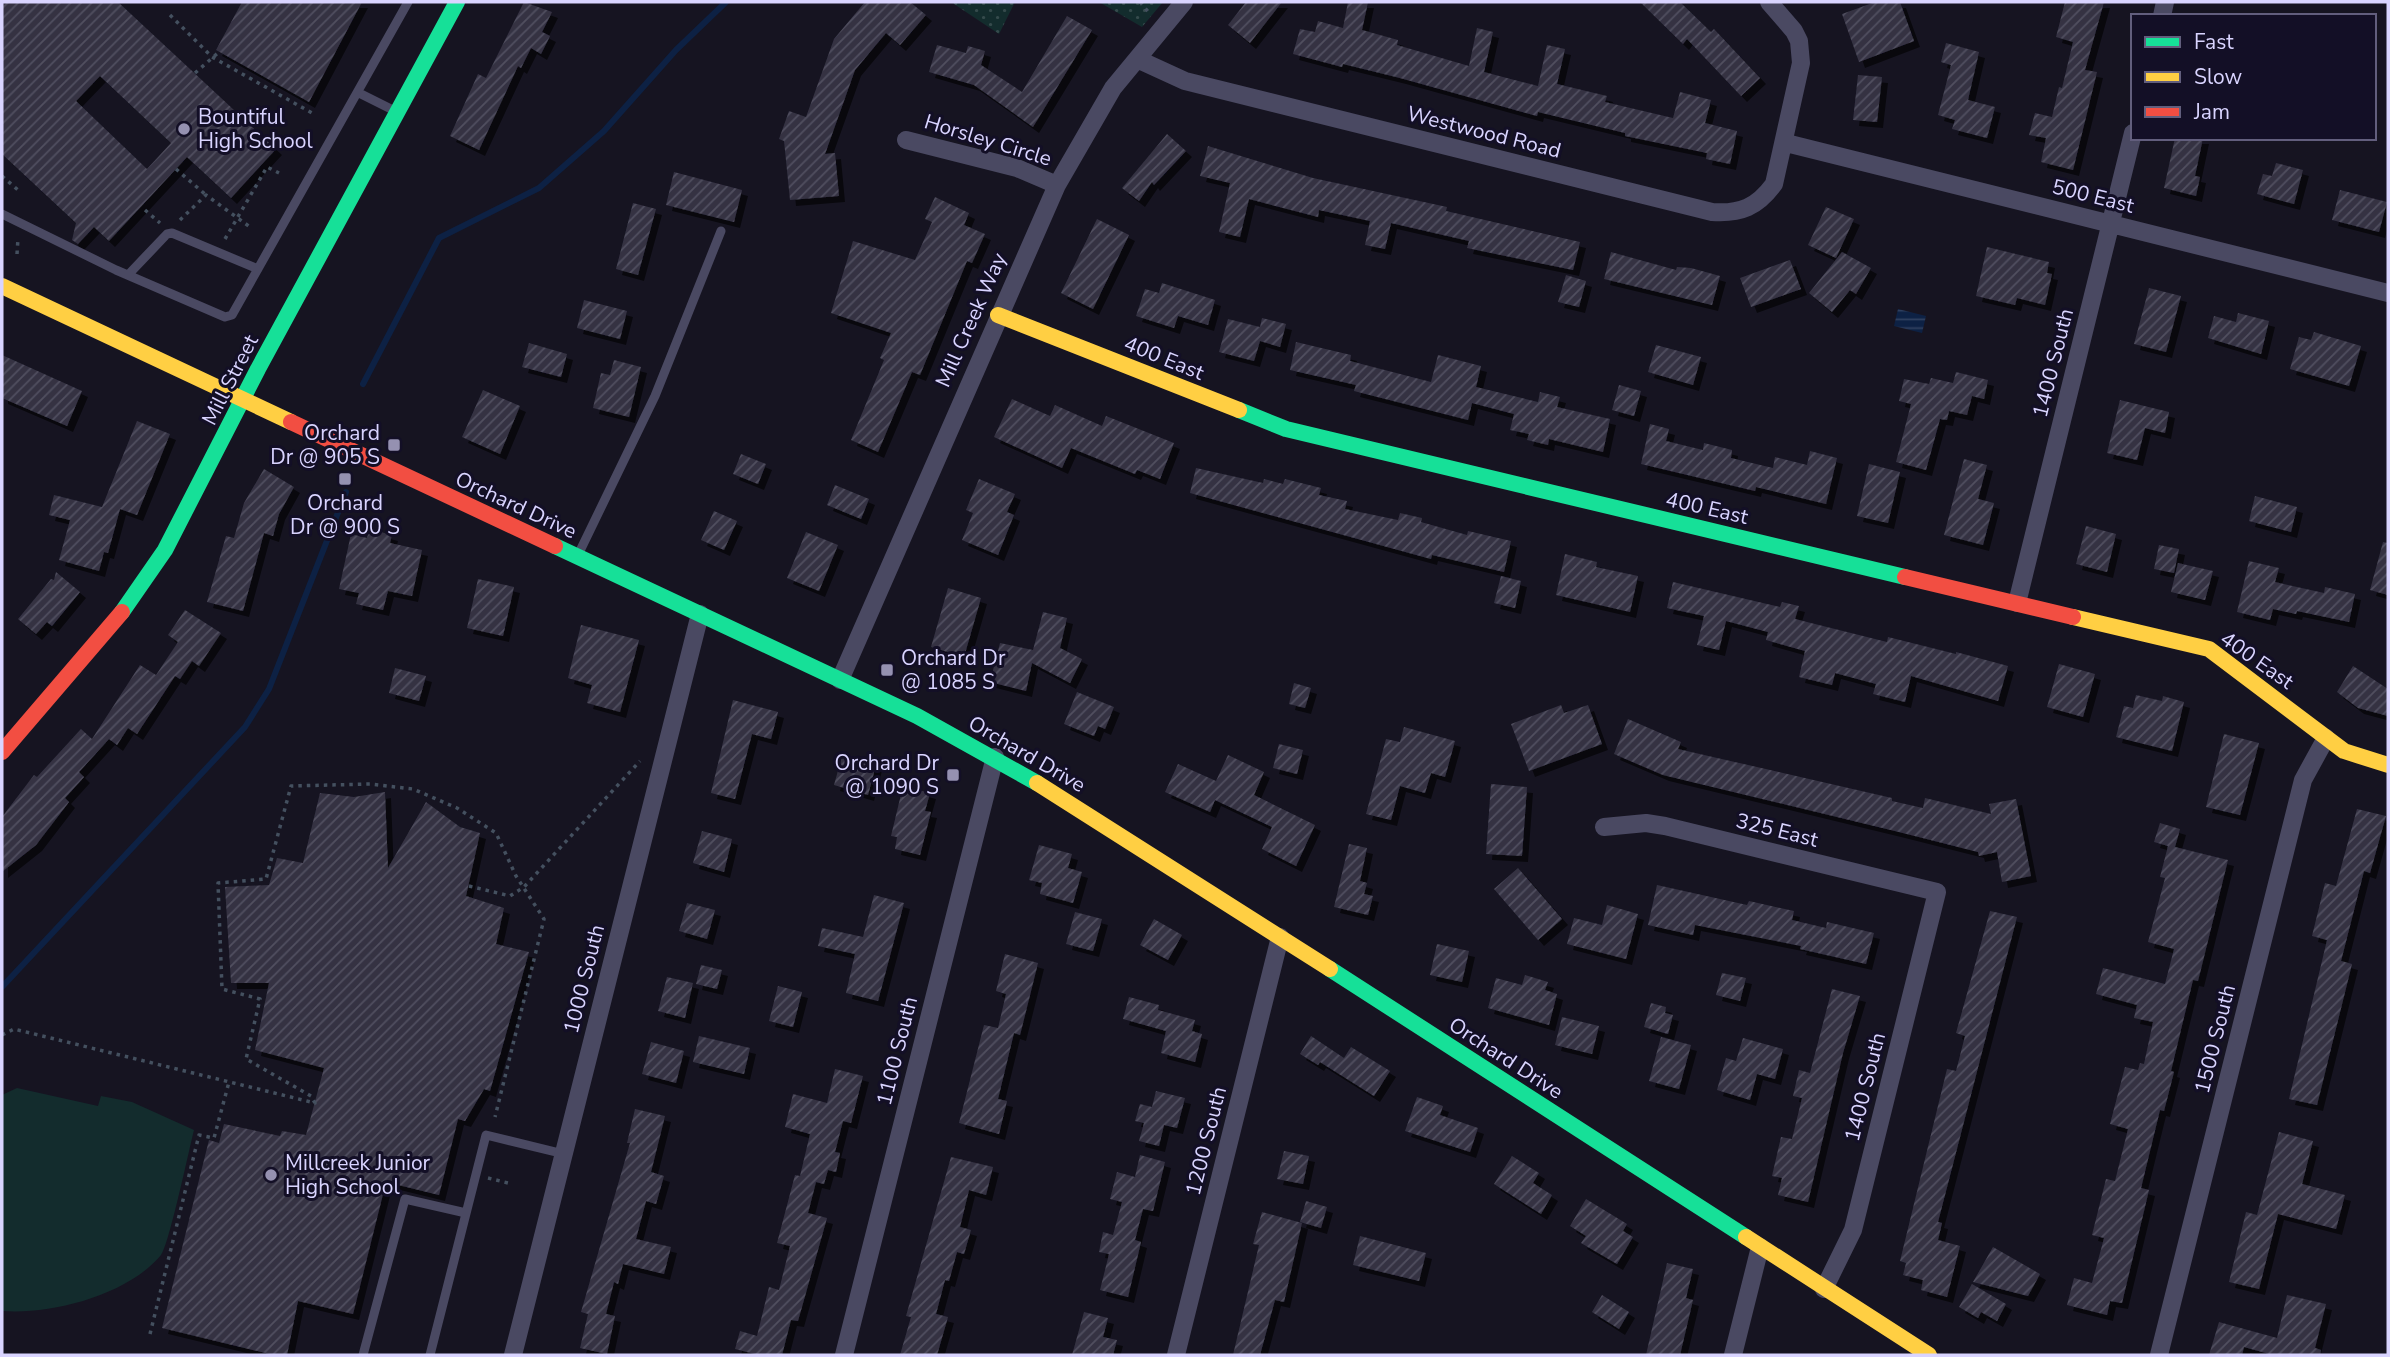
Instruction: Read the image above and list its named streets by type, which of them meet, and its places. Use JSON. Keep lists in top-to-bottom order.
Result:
{
  "streets": {
    "street": [
      "Westwood Road",
      "Horsley Circle",
      "500 East",
      "Mill Creek Way",
      "400 East",
      "1400 South",
      "Mill Street",
      "Orchard Drive",
      "325 East",
      "1000 South",
      "1500 South",
      "1100 South",
      "1200 South"
    ]
  },
  "crossings": [
    ["Westwood Road", "500 East"],
    ["Westwood Road", "Mill Creek Way"],
    ["Horsley Circle", "Mill Creek Way"],
    ["500 East", "1400 South"],
    ["Mill Creek Way", "400 East"],
    ["Mill Creek Way", "Orchard Drive"],
    ["400 East", "1400 South"],
    ["400 East", "1500 South"],
    ["1400 South", "Orchard Drive"],
    ["1400 South", "325 East"],
    ["Mill Street", "Orchard Drive"],
    ["Orchard Drive", "1000 South"],
    ["Orchard Drive", "1100 South"],
    ["Orchard Drive", "1200 South"]
  ],
  "places": {
    "other": ["Bountiful High School", "Millcreek Junior High School"],
    "transit": [
      "Orchard Dr @ 905 S",
      "Orchard Dr @ 900 S",
      "Orchard Dr @ 1085 S",
      "Orchard Dr @ 1090 S"
    ]
  },
  "legend": ["Fast", "Slow", "Jam"]
}
